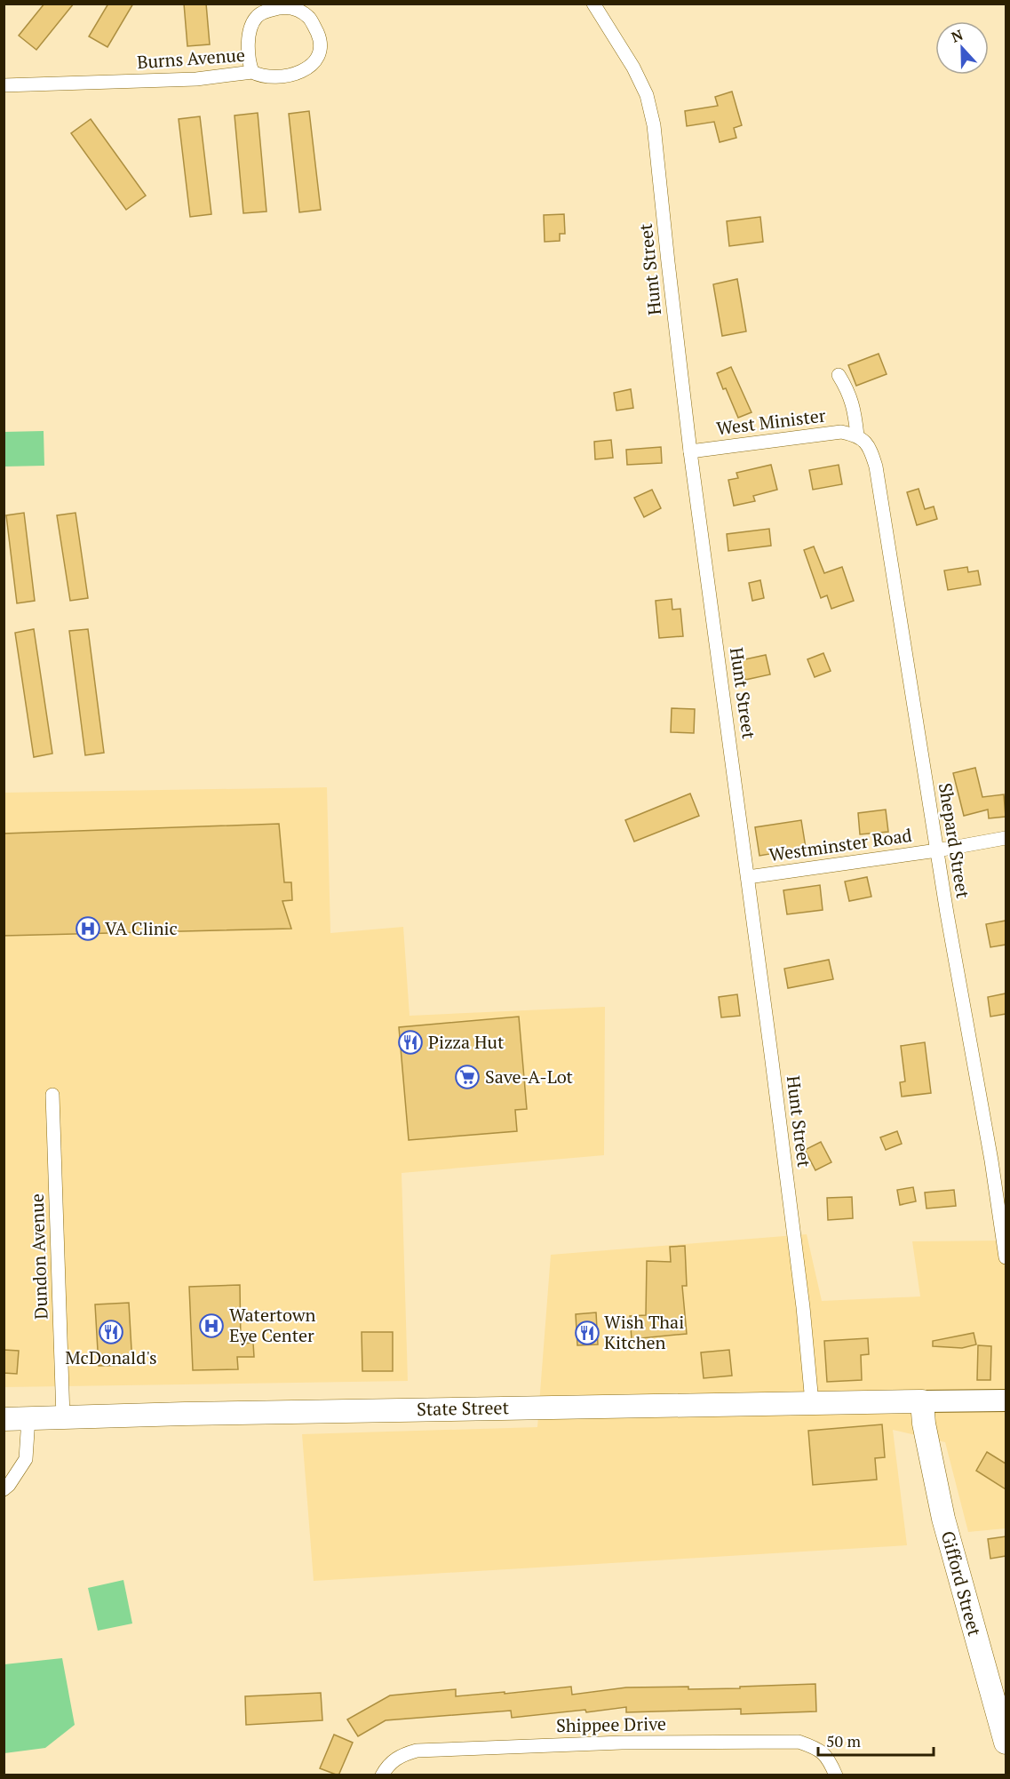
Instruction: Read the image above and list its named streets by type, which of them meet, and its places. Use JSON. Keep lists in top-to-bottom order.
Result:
{
  "streets": {
    "highway": ["State Street", "Gifford Street"],
    "street": [
      "Burns Avenue",
      "Hunt Street",
      "West Minister",
      "Shepard Street",
      "Westminster Road",
      "Dundon Avenue",
      "Shippee Drive"
    ]
  },
  "crossings": [
    ["Hunt Street", "West Minister"],
    ["Hunt Street", "Westminster Road"],
    ["Hunt Street", "State Street"],
    ["West Minister", "Shepard Street"],
    ["Shepard Street", "Westminster Road"],
    ["Dundon Avenue", "State Street"],
    ["State Street", "Gifford Street"]
  ],
  "places": {
    "hospital": ["VA Clinic", "Watertown Eye Center"],
    "restaurant": ["Pizza Hut", "McDonald's", "Wish Thai Kitchen"],
    "supermarket": ["Save-A-Lot"]
  },
  "scale_bar": "50 m",
  "north": "top"
}
